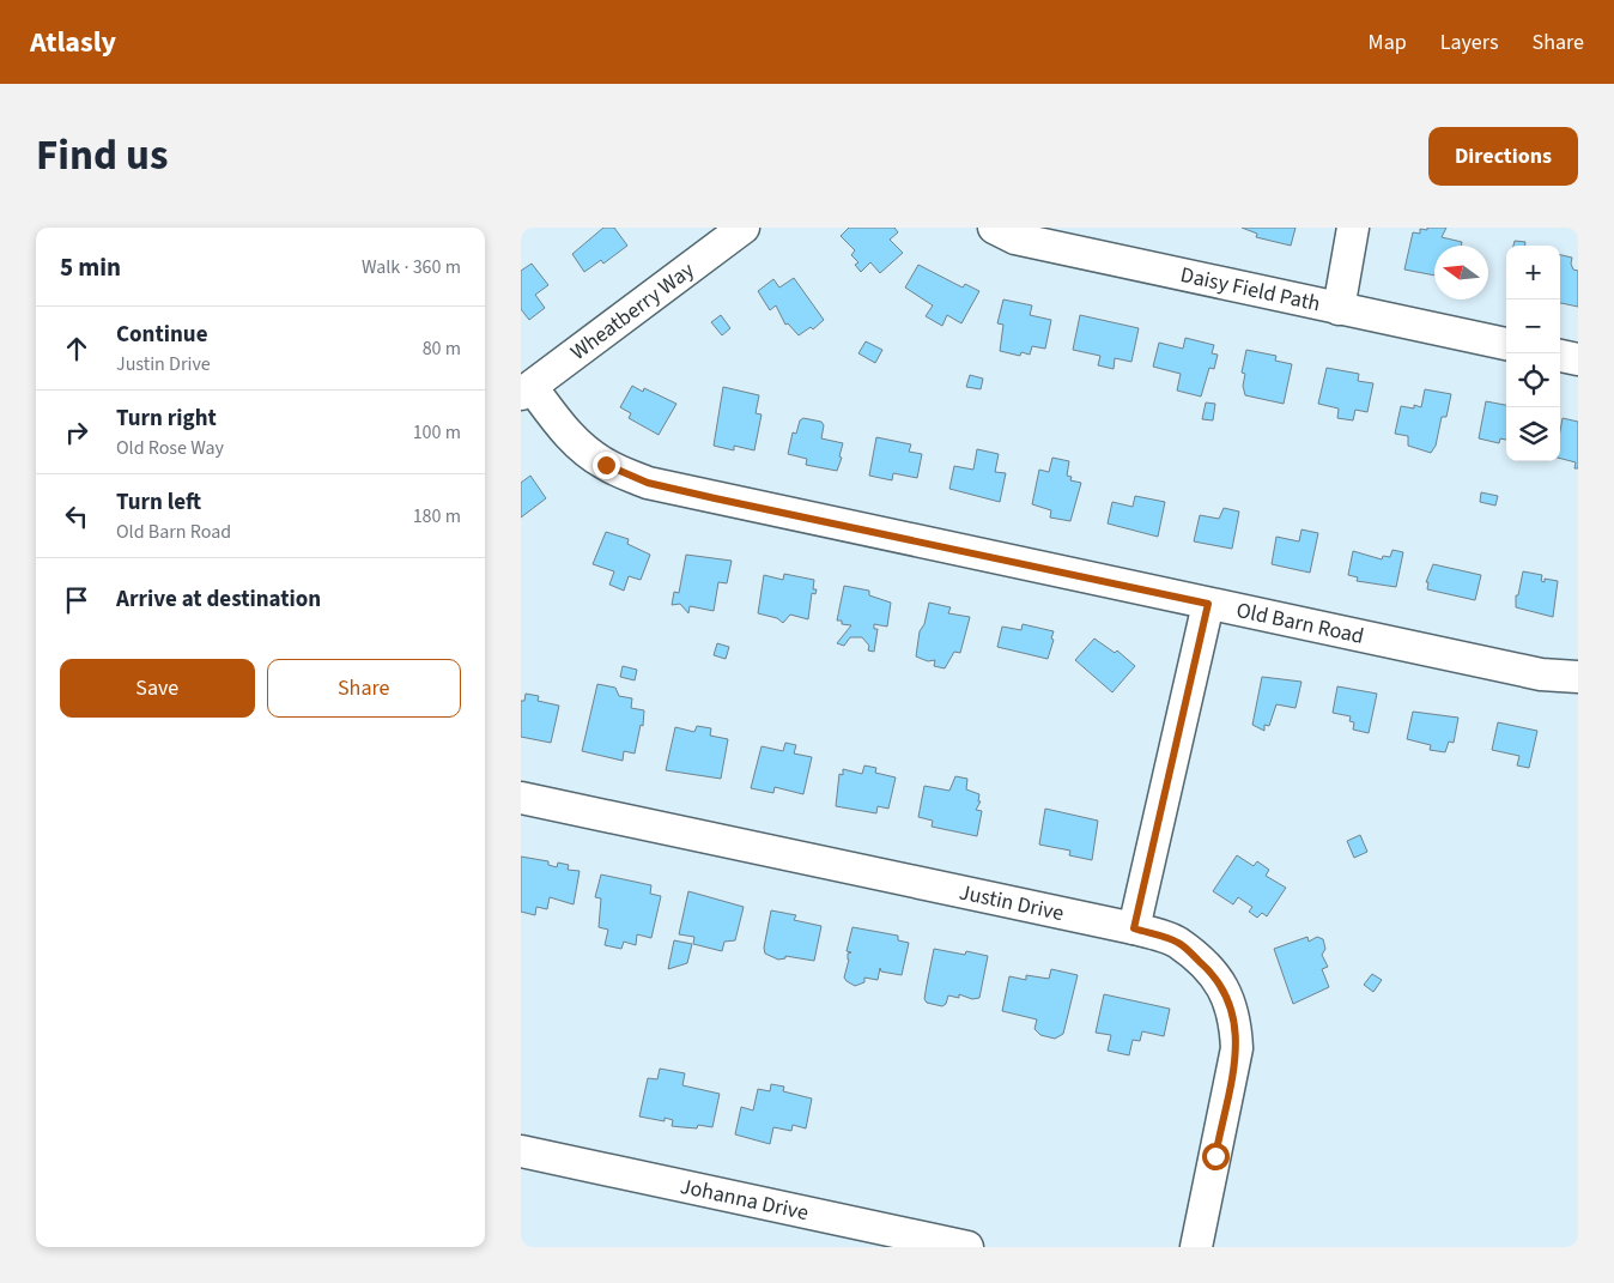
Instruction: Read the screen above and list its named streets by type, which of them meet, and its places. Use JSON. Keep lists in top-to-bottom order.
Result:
{
  "streets": {
    "street": [
      "Daisy Field Path",
      "Wheatberry Way",
      "Old Barn Road",
      "Justin Drive",
      "Johanna Drive"
    ]
  },
  "crossings": [
    ["Wheatberry Way", "Old Barn Road"]
  ],
  "north": "left",
  "page": {
    "header": "Atlasly",
    "nav": ["Map", "Layers", "Share"],
    "title": "Find us",
    "buttons": [
      "Directions",
      ["Save", "Share"]
    ],
    "heading": ["5 min", "Walk · 360 m"],
    "map_buttons": ["+", "−"],
    "list": [
      ["Continue", "Justin Drive", "80 m"],
      ["Turn right", "Old Rose Way", "100 m"],
      ["Turn left", "Old Barn Road", "180 m"],
      "Arrive at destination"
    ]
  }
}
